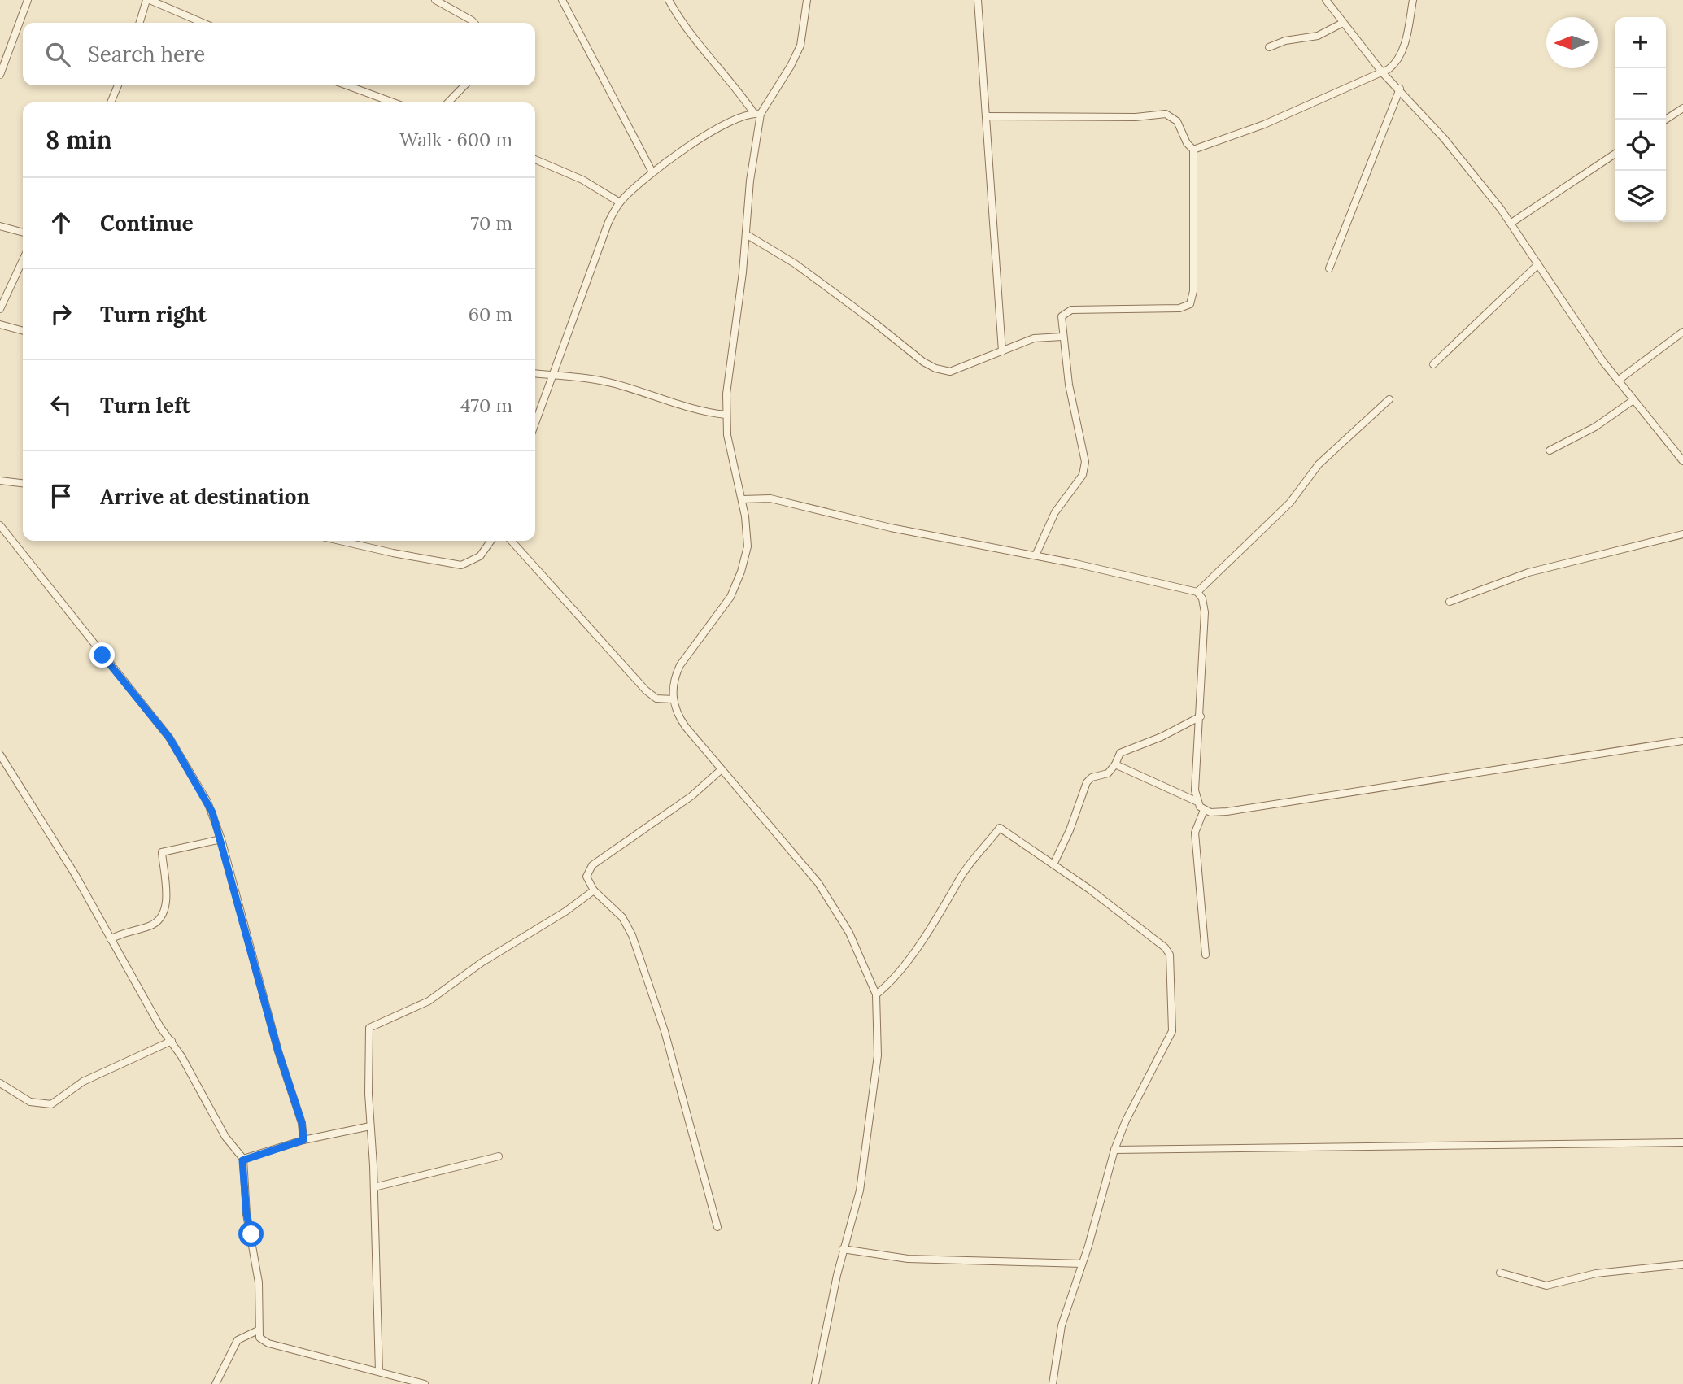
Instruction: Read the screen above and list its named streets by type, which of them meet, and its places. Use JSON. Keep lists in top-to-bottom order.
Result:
{
  "north": "left",
  "page": {
    "map_buttons": ["+", "−"],
    "search": "Search here",
    "heading": ["8 min", "Walk · 600 m"],
    "list": [
      ["Continue", "70 m"],
      ["Turn right", "60 m"],
      ["Turn left", "470 m"],
      "Arrive at destination"
    ]
  }
}
